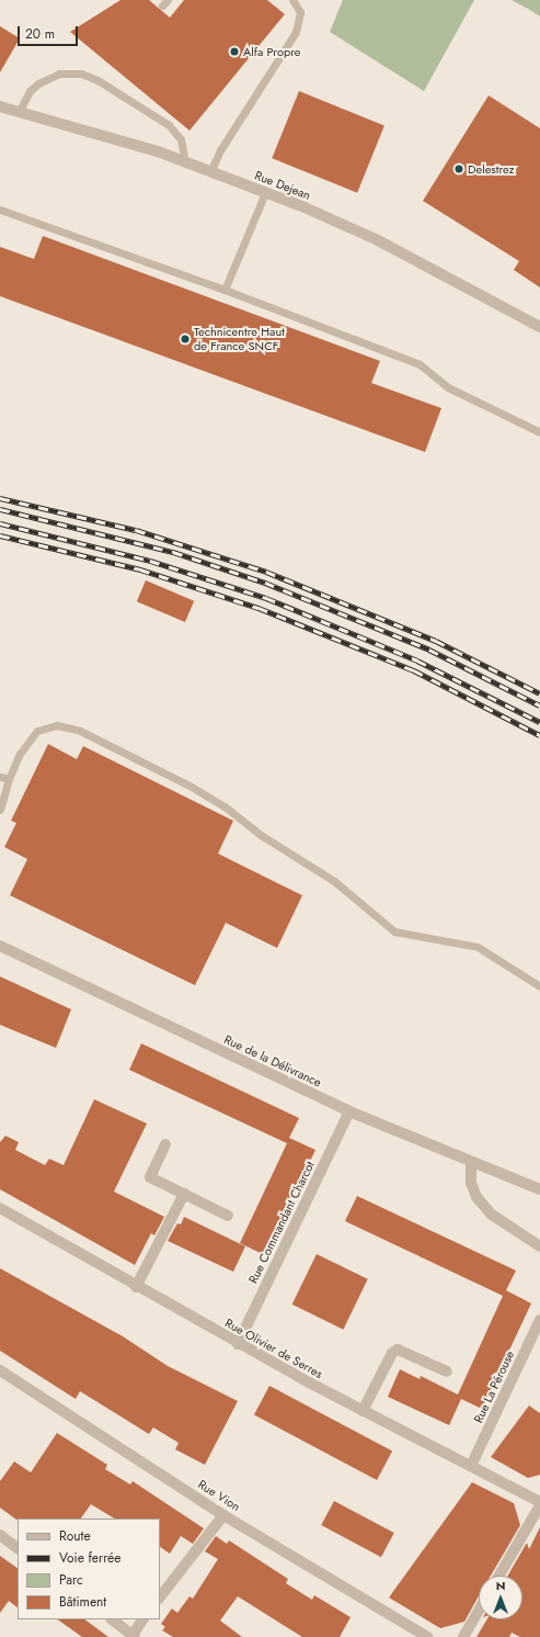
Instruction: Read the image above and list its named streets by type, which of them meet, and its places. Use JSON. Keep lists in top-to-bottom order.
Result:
{
  "streets": {
    "street": [
      "Rue Dejean",
      "Rue de la Délivrance",
      "Rue Commandant Charcot",
      "Rue Olivier de Serres",
      "Rue La Pérouse",
      "Rue Vion"
    ]
  },
  "crossings": [
    ["Rue de la Délivrance", "Rue Commandant Charcot"],
    ["Rue Commandant Charcot", "Rue Olivier de Serres"],
    ["Rue Olivier de Serres", "Rue La Pérouse"]
  ],
  "places": ["Alfa Propre", "Delestrez", "Technicentre Haut de France SNCF"],
  "legend": [
    "Route",
    "Voie ferrée",
    "Parc",
    "Bâtiment"
  ],
  "scale_bar": "20 m",
  "north": "top"
}
